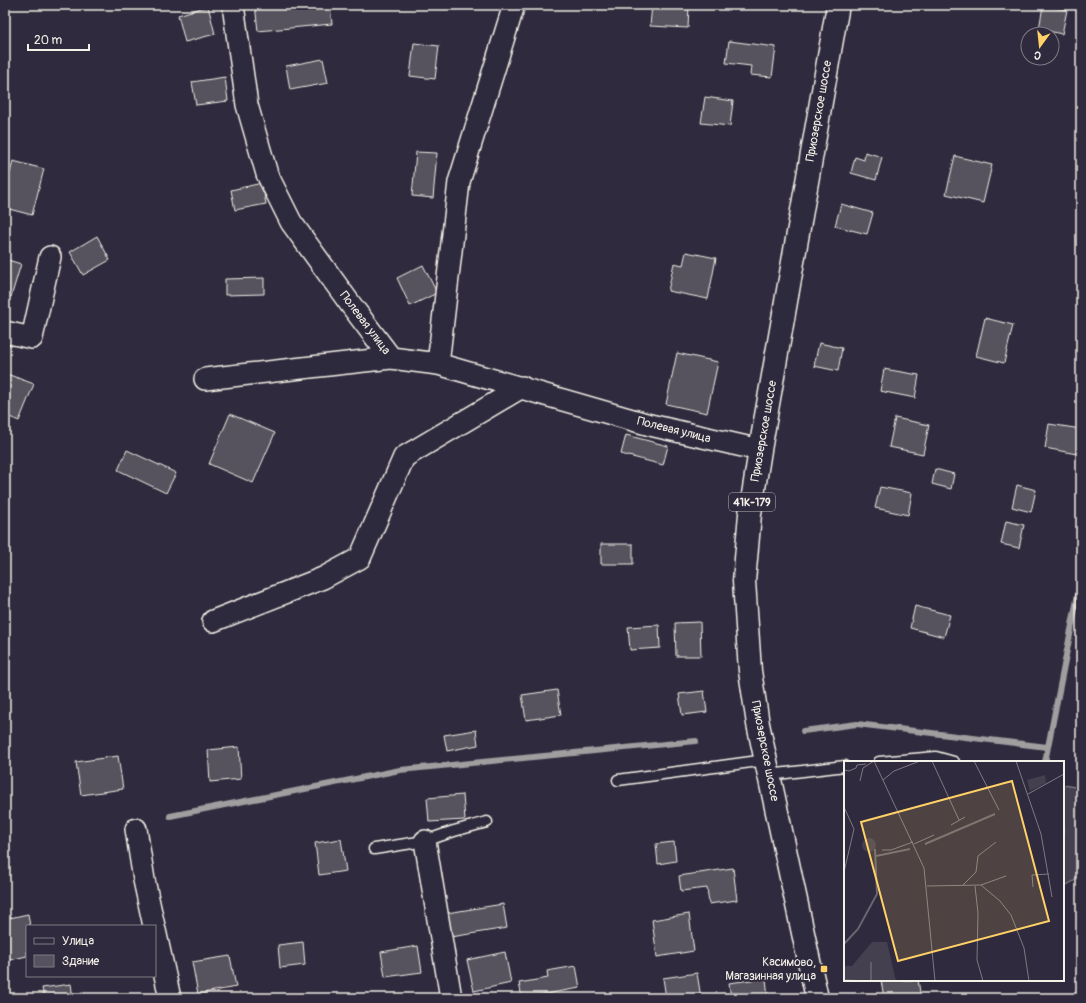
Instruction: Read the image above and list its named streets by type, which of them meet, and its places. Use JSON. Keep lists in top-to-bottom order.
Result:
{
  "streets": {
    "main road": ["Приозерское шоссе", "41К-179"],
    "street": ["Полевая улица"]
  },
  "crossings": [
    ["Приозерское шоссе", "Полевая улица"]
  ],
  "places": {
    "transit": ["Касимово, Магазинная улица"]
  },
  "legend": ["Улица", "Здание"],
  "scale_bar": "20 m",
  "north": "bottom"
}
